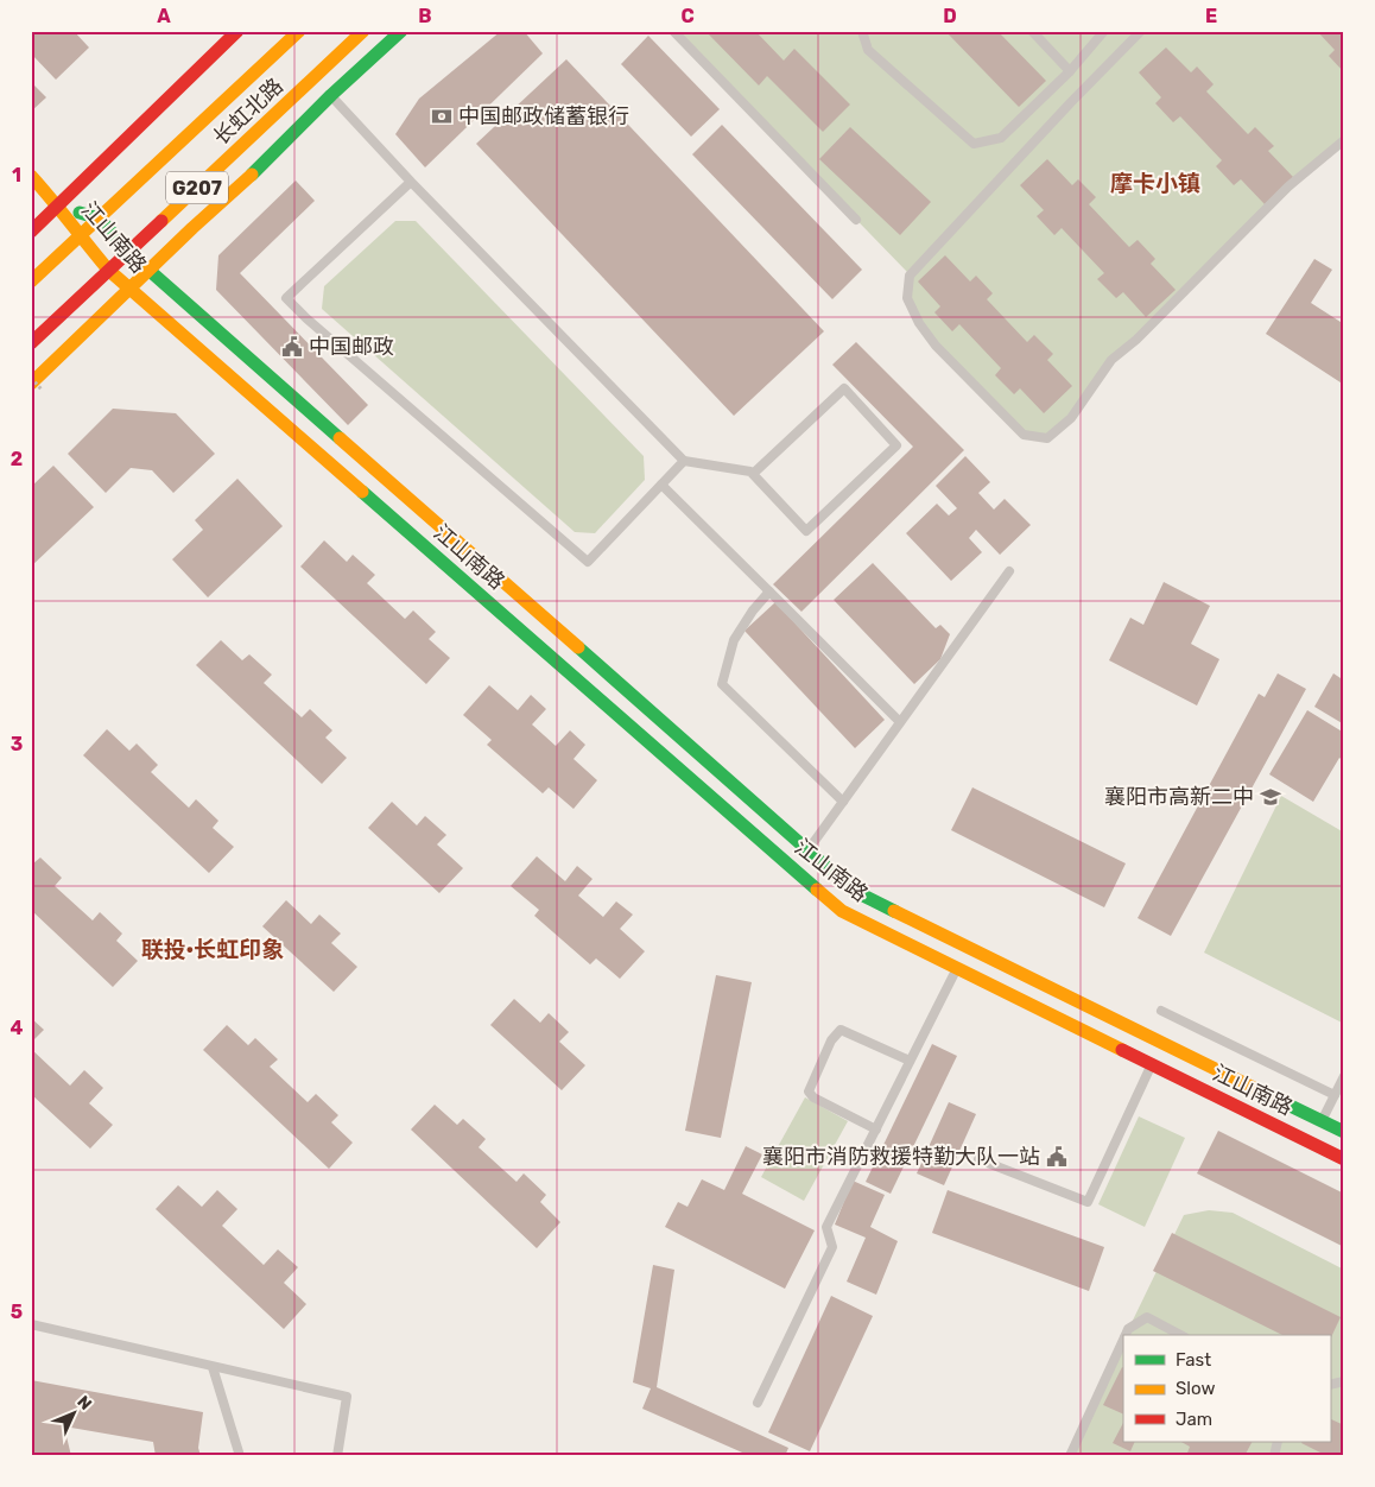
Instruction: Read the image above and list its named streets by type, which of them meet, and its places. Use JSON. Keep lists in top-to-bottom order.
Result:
{
  "streets": {
    "main road": ["长虹北路", "G207", "江山南路"]
  },
  "crossings": [
    ["长虹北路", "江山南路"]
  ],
  "districts": ["摩卡小镇", "联投·长虹印象"],
  "places": {
    "bank": ["中国邮政储蓄银行"],
    "public building": ["中国邮政", "襄阳市消防救援特勤大队一站"],
    "school or university": ["襄阳市高新二中"]
  },
  "legend": ["Fast", "Slow", "Jam"],
  "north": "top right",
  "grid": {
    "columns": [
      "A",
      "B",
      "C",
      "D",
      "E"
    ],
    "rows": [
      "1",
      "2",
      "3",
      "4",
      "5"
    ]
  }
}
